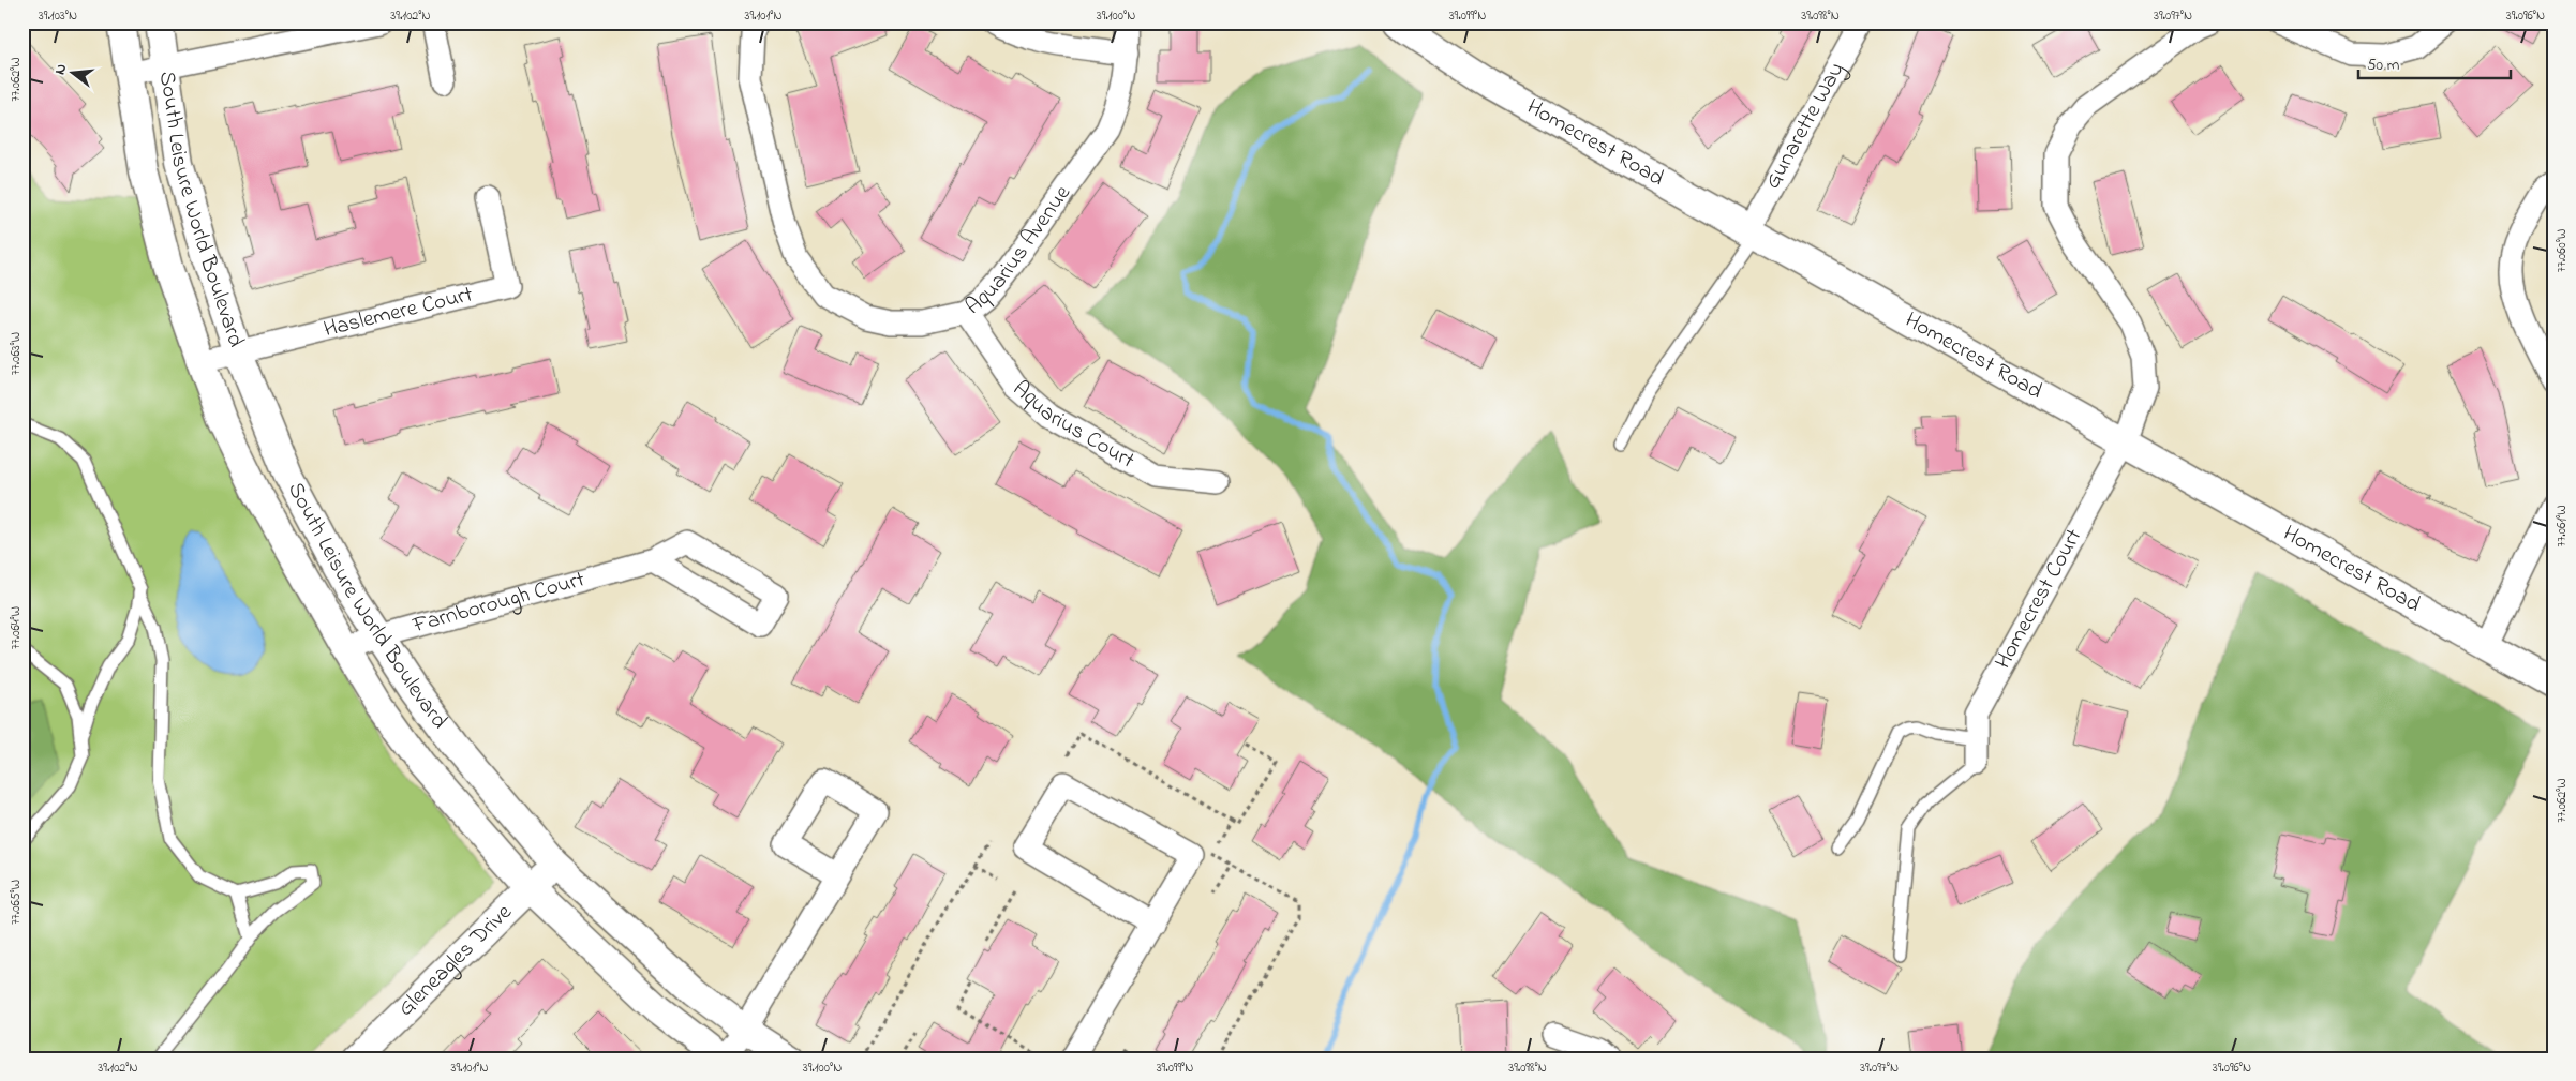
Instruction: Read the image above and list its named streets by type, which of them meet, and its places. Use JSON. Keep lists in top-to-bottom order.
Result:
{
  "streets": {
    "street": [
      "Gunarette Way",
      "Homecrest Road",
      "South Leisure World Boulevard",
      "Aquarius Avenue",
      "Haslemere Court",
      "Aquarius Court",
      "Homecrest Court",
      "Farnborough Court",
      "Gleneagles Drive"
    ]
  },
  "crossings": [
    ["Gunarette Way", "Homecrest Road"],
    ["Homecrest Road", "Homecrest Court"],
    ["South Leisure World Boulevard", "Haslemere Court"],
    ["South Leisure World Boulevard", "Farnborough Court"],
    ["South Leisure World Boulevard", "Gleneagles Drive"],
    ["Aquarius Avenue", "Aquarius Court"]
  ],
  "scale_bar": "50 m",
  "north": "left",
  "coordinates": [
    "39.103°N",
    "39.102°N",
    "39.101°N",
    "39.100°N",
    "39.099°N",
    "39.098°N",
    "39.097°N",
    "39.096°N",
    "77.062°W",
    "77.060°W",
    "77.063°W",
    "77.061°W",
    "77.064°W",
    "77.065°W"
  ]
}
